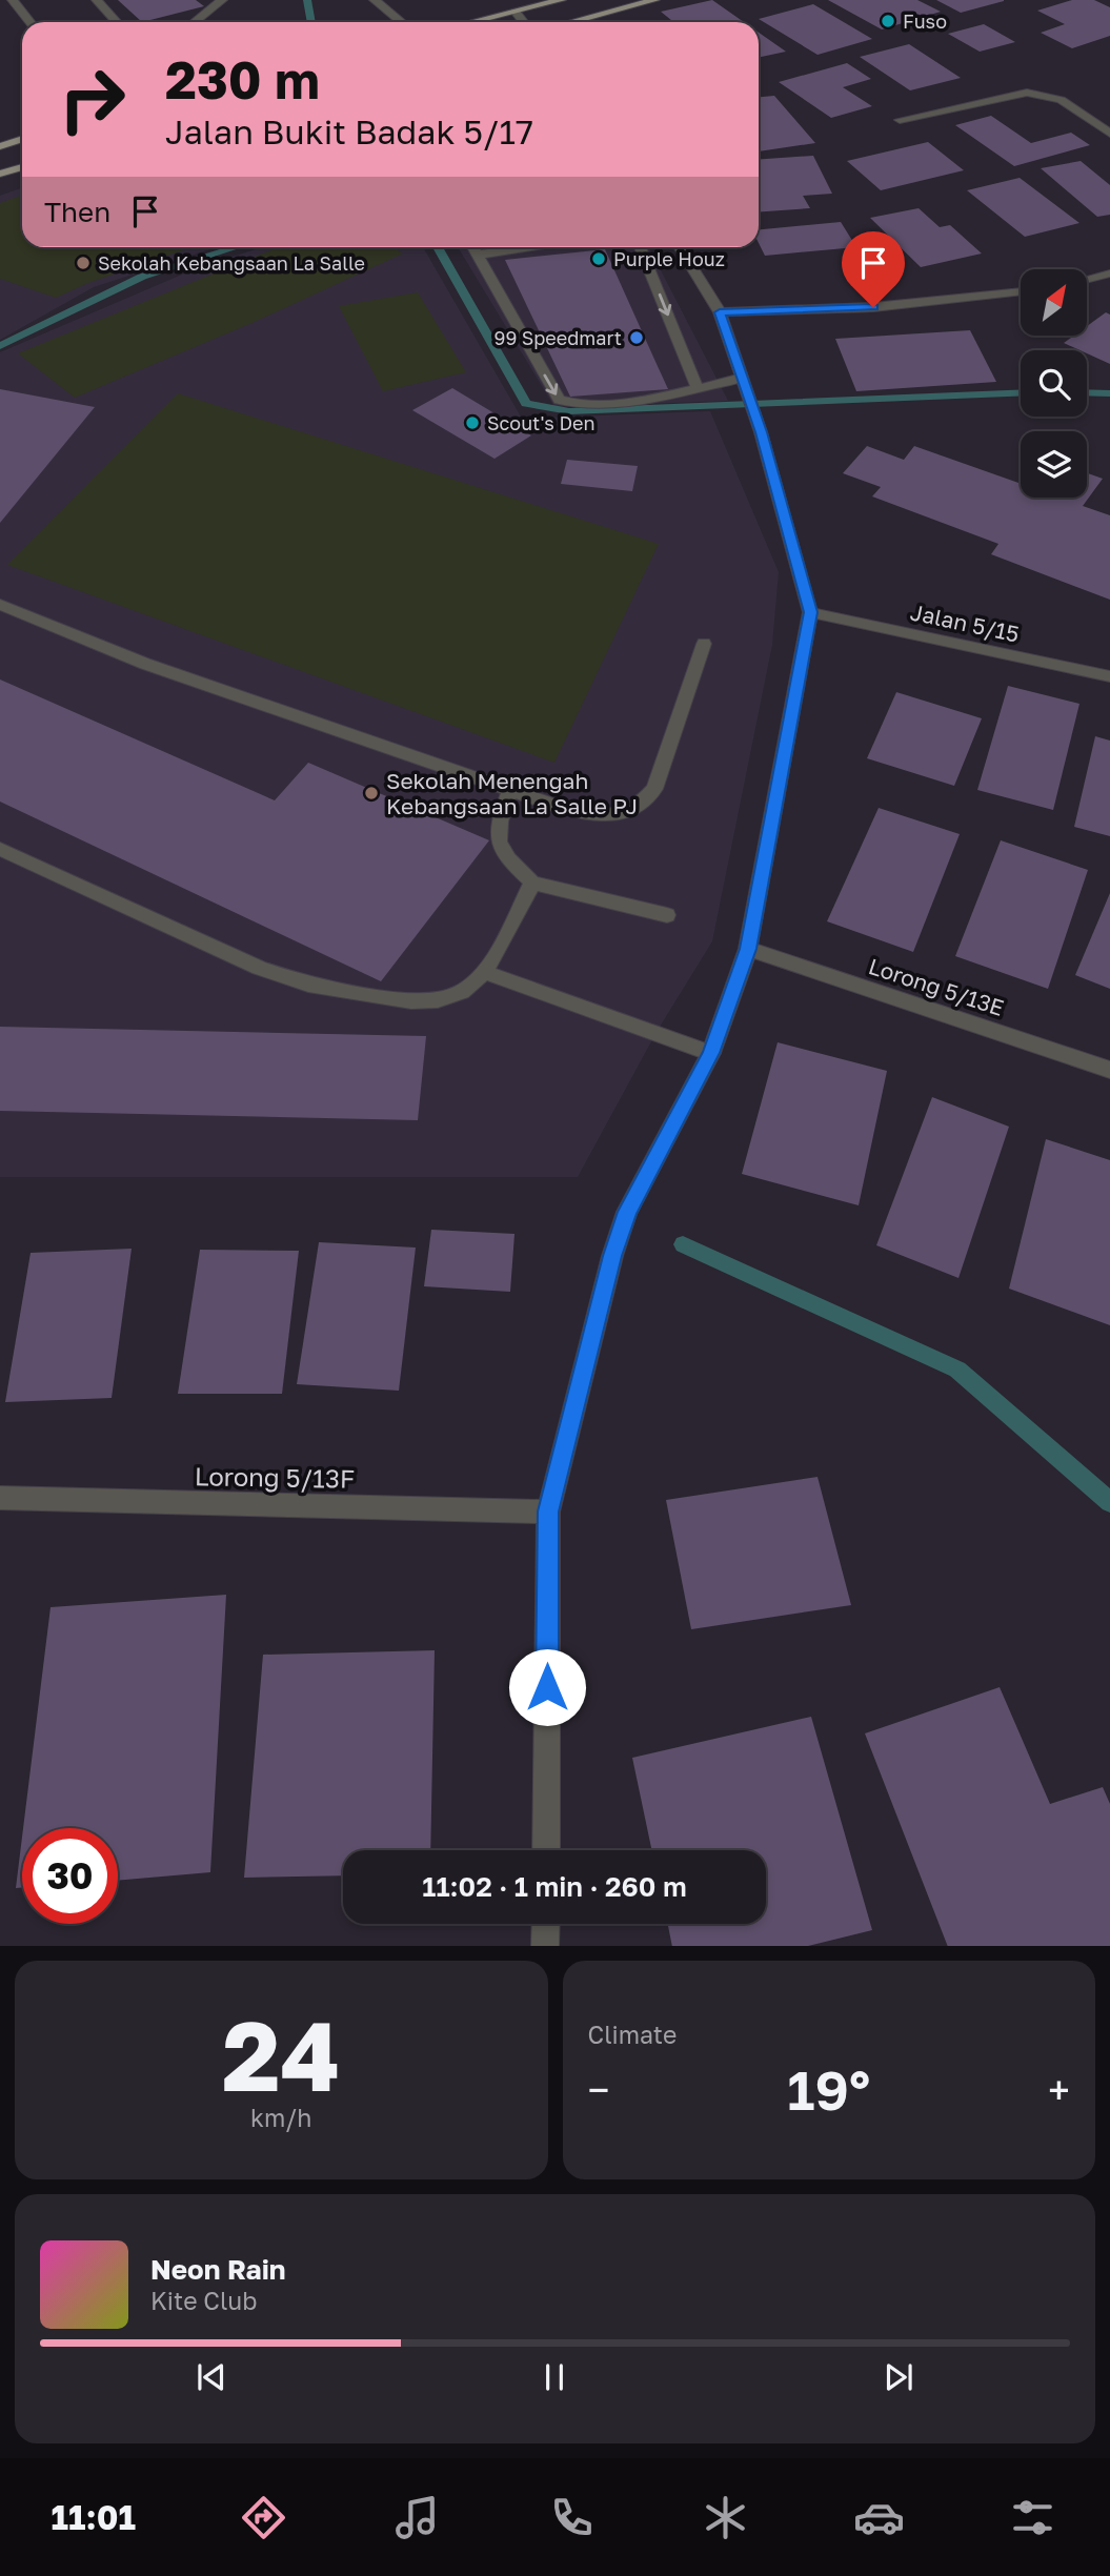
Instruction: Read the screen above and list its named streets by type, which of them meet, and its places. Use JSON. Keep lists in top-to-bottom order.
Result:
{
  "streets": {
    "street": ["Jalan 5/15", "Lorong 5/13E", "Lorong 5/13F"]
  },
  "places": [
    "Fuso",
    "Purple Houz",
    "Sekolah Kebangsaan La Salle",
    "99 Speedmart",
    "Scout's Den",
    "Sekolah Menengah Kebangsaan La Salle PJ"
  ],
  "north": "top right",
  "page": {
    "turn": ["230 m", "Jalan Bukit Badak 5/17"],
    "then": "Then",
    "limit": "30",
    "trip": "11:02 · 1 min · 260 m",
    "tile": [
      ["24", "km/h"],
      "Climate"
    ],
    "heat": ["−", "19°", "+"],
    "song": ["Neon Rain", "Kite Club"],
    "tabs": "11:01"
  }
}
